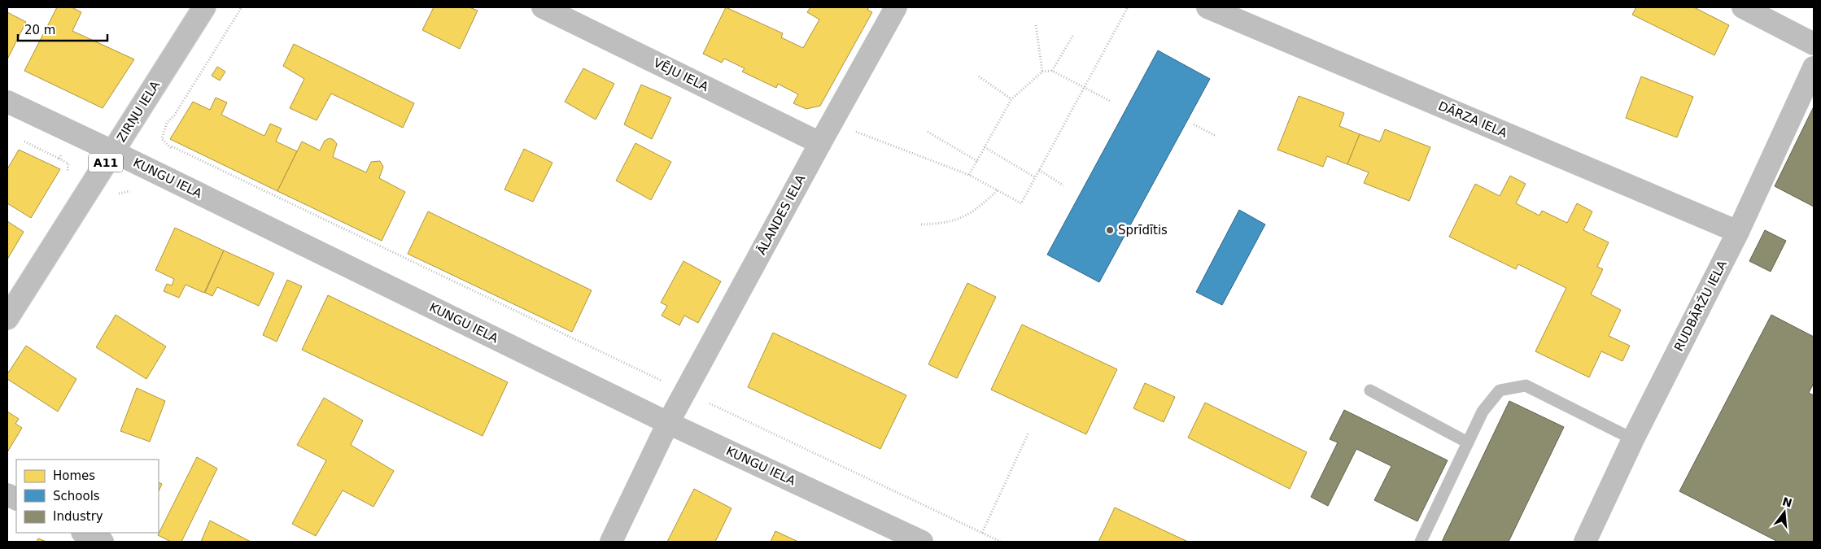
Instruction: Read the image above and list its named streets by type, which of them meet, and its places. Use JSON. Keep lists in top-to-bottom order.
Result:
{
  "streets": {
    "main road": [
      "VĒJU IELA",
      "ZIRŅU IELA",
      "DĀRZA IELA",
      "A11",
      "KUNGU IELA",
      "ĀLANDES IELA",
      "RUDBĀRŽU IELA"
    ]
  },
  "crossings": [
    ["VĒJU IELA", "ĀLANDES IELA"],
    ["ZIRŅU IELA", "KUNGU IELA"],
    ["DĀRZA IELA", "RUDBĀRŽU IELA"],
    ["KUNGU IELA", "ĀLANDES IELA"]
  ],
  "places": ["Sprīdītis"],
  "legend": ["Homes", "Schools", "Industry"],
  "scale_bar": "20 m",
  "north": "top"
}
